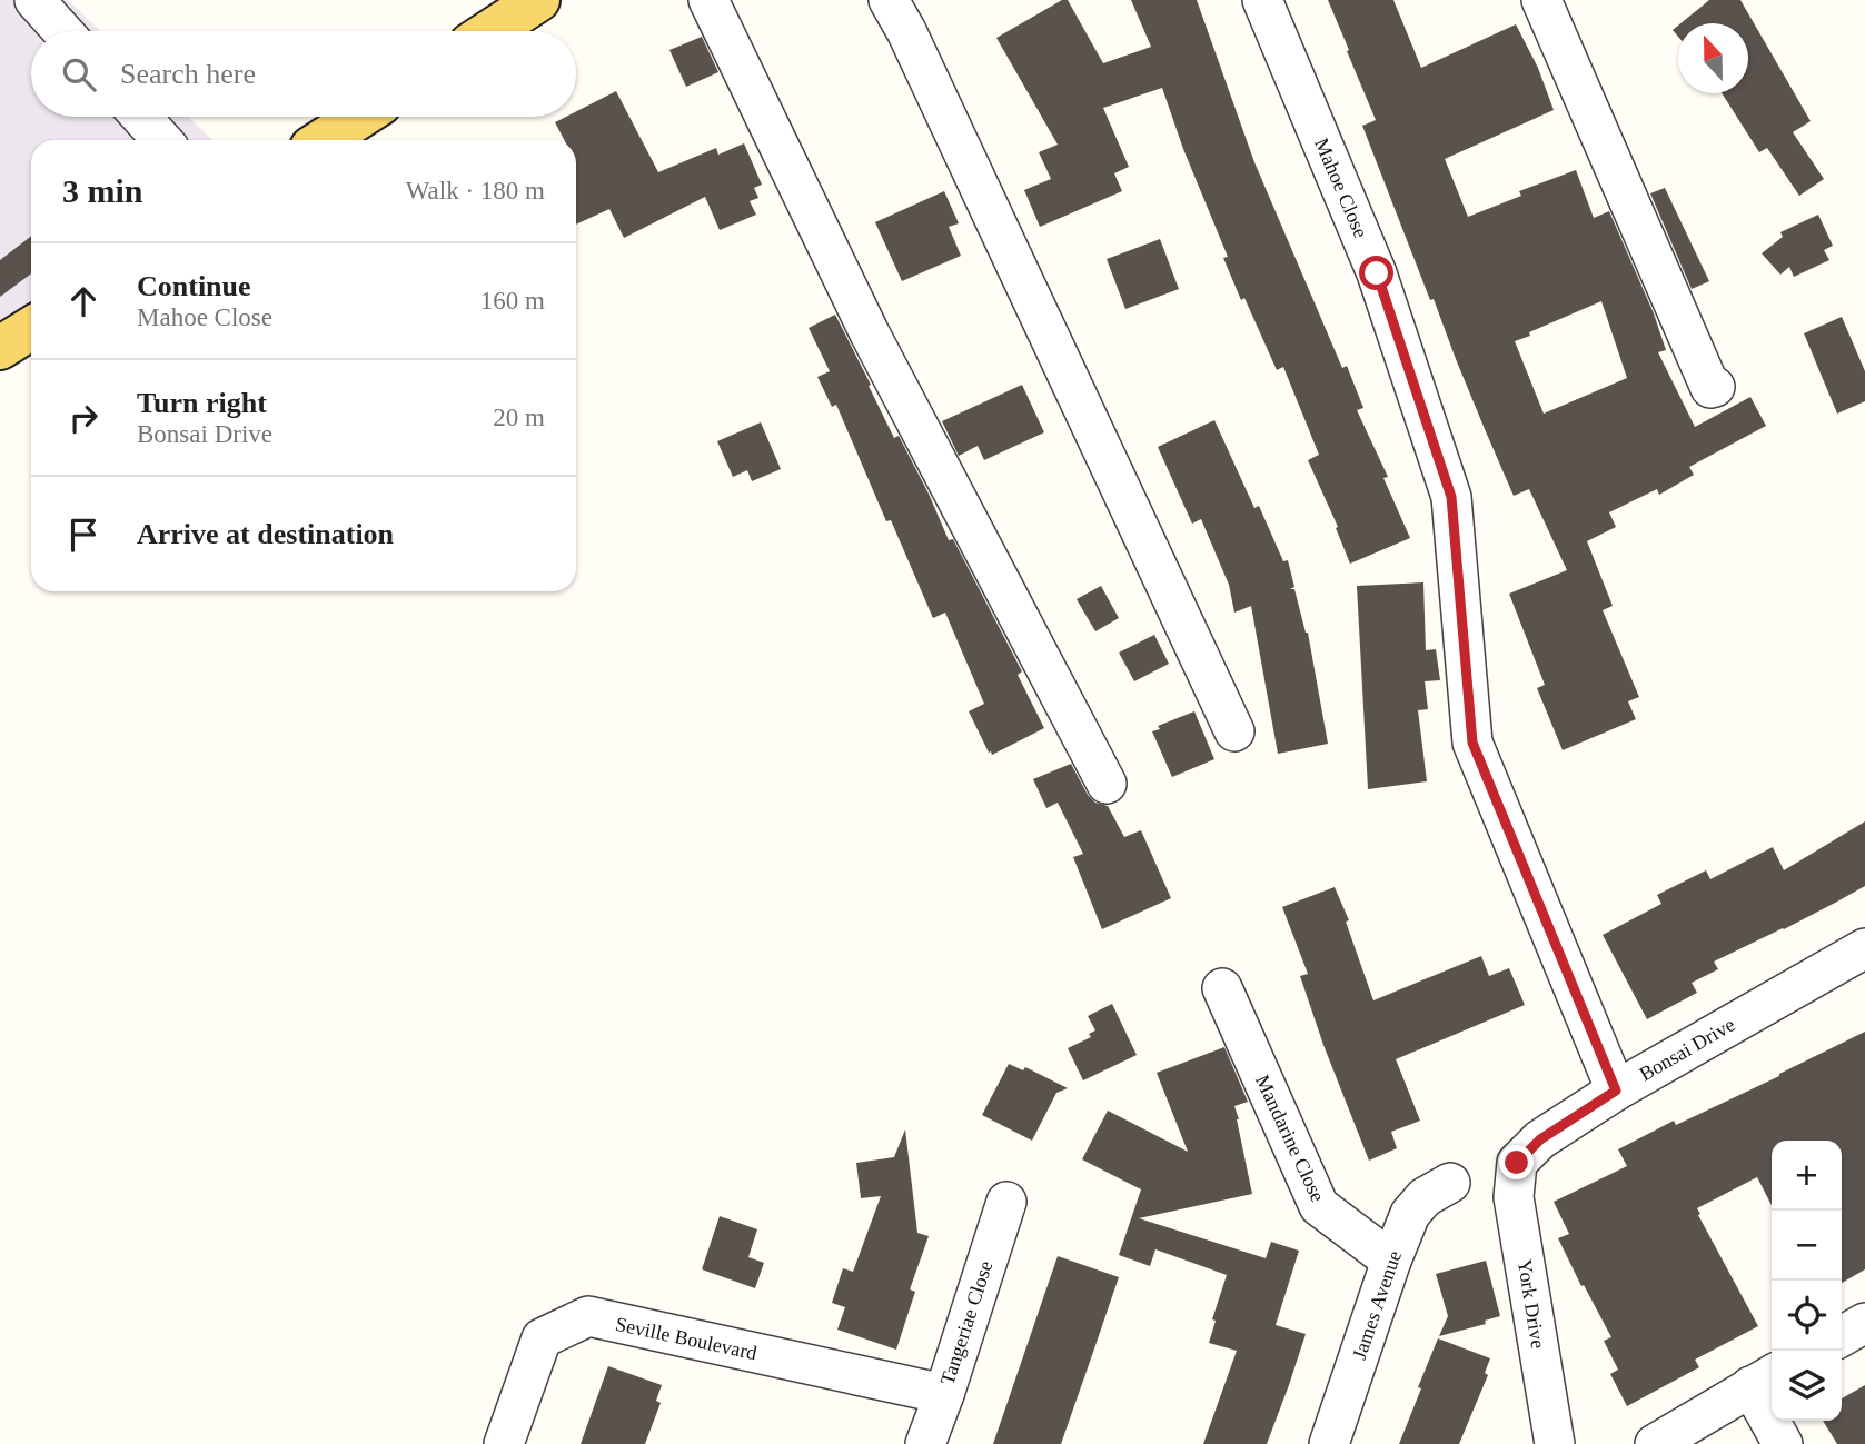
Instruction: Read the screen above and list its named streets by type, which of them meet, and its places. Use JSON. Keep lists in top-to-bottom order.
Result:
{
  "streets": {
    "street": [
      "Mahoe Close",
      "Bonsai Drive",
      "Mandarine Close",
      "York Drive",
      "James Avenue",
      "Tangeriae Close",
      "Seville Boulevard"
    ]
  },
  "crossings": [
    ["Mahoe Close", "Bonsai Drive"],
    ["Bonsai Drive", "York Drive"],
    ["Mandarine Close", "James Avenue"],
    ["Tangeriae Close", "Seville Boulevard"]
  ],
  "north": "top",
  "page": {
    "search": "Search here",
    "heading": ["3 min", "Walk · 180 m"],
    "list": [
      ["Continue", "Mahoe Close", "160 m"],
      ["Turn right", "Bonsai Drive", "20 m"],
      "Arrive at destination"
    ],
    "map_buttons": ["+", "−"]
  }
}
